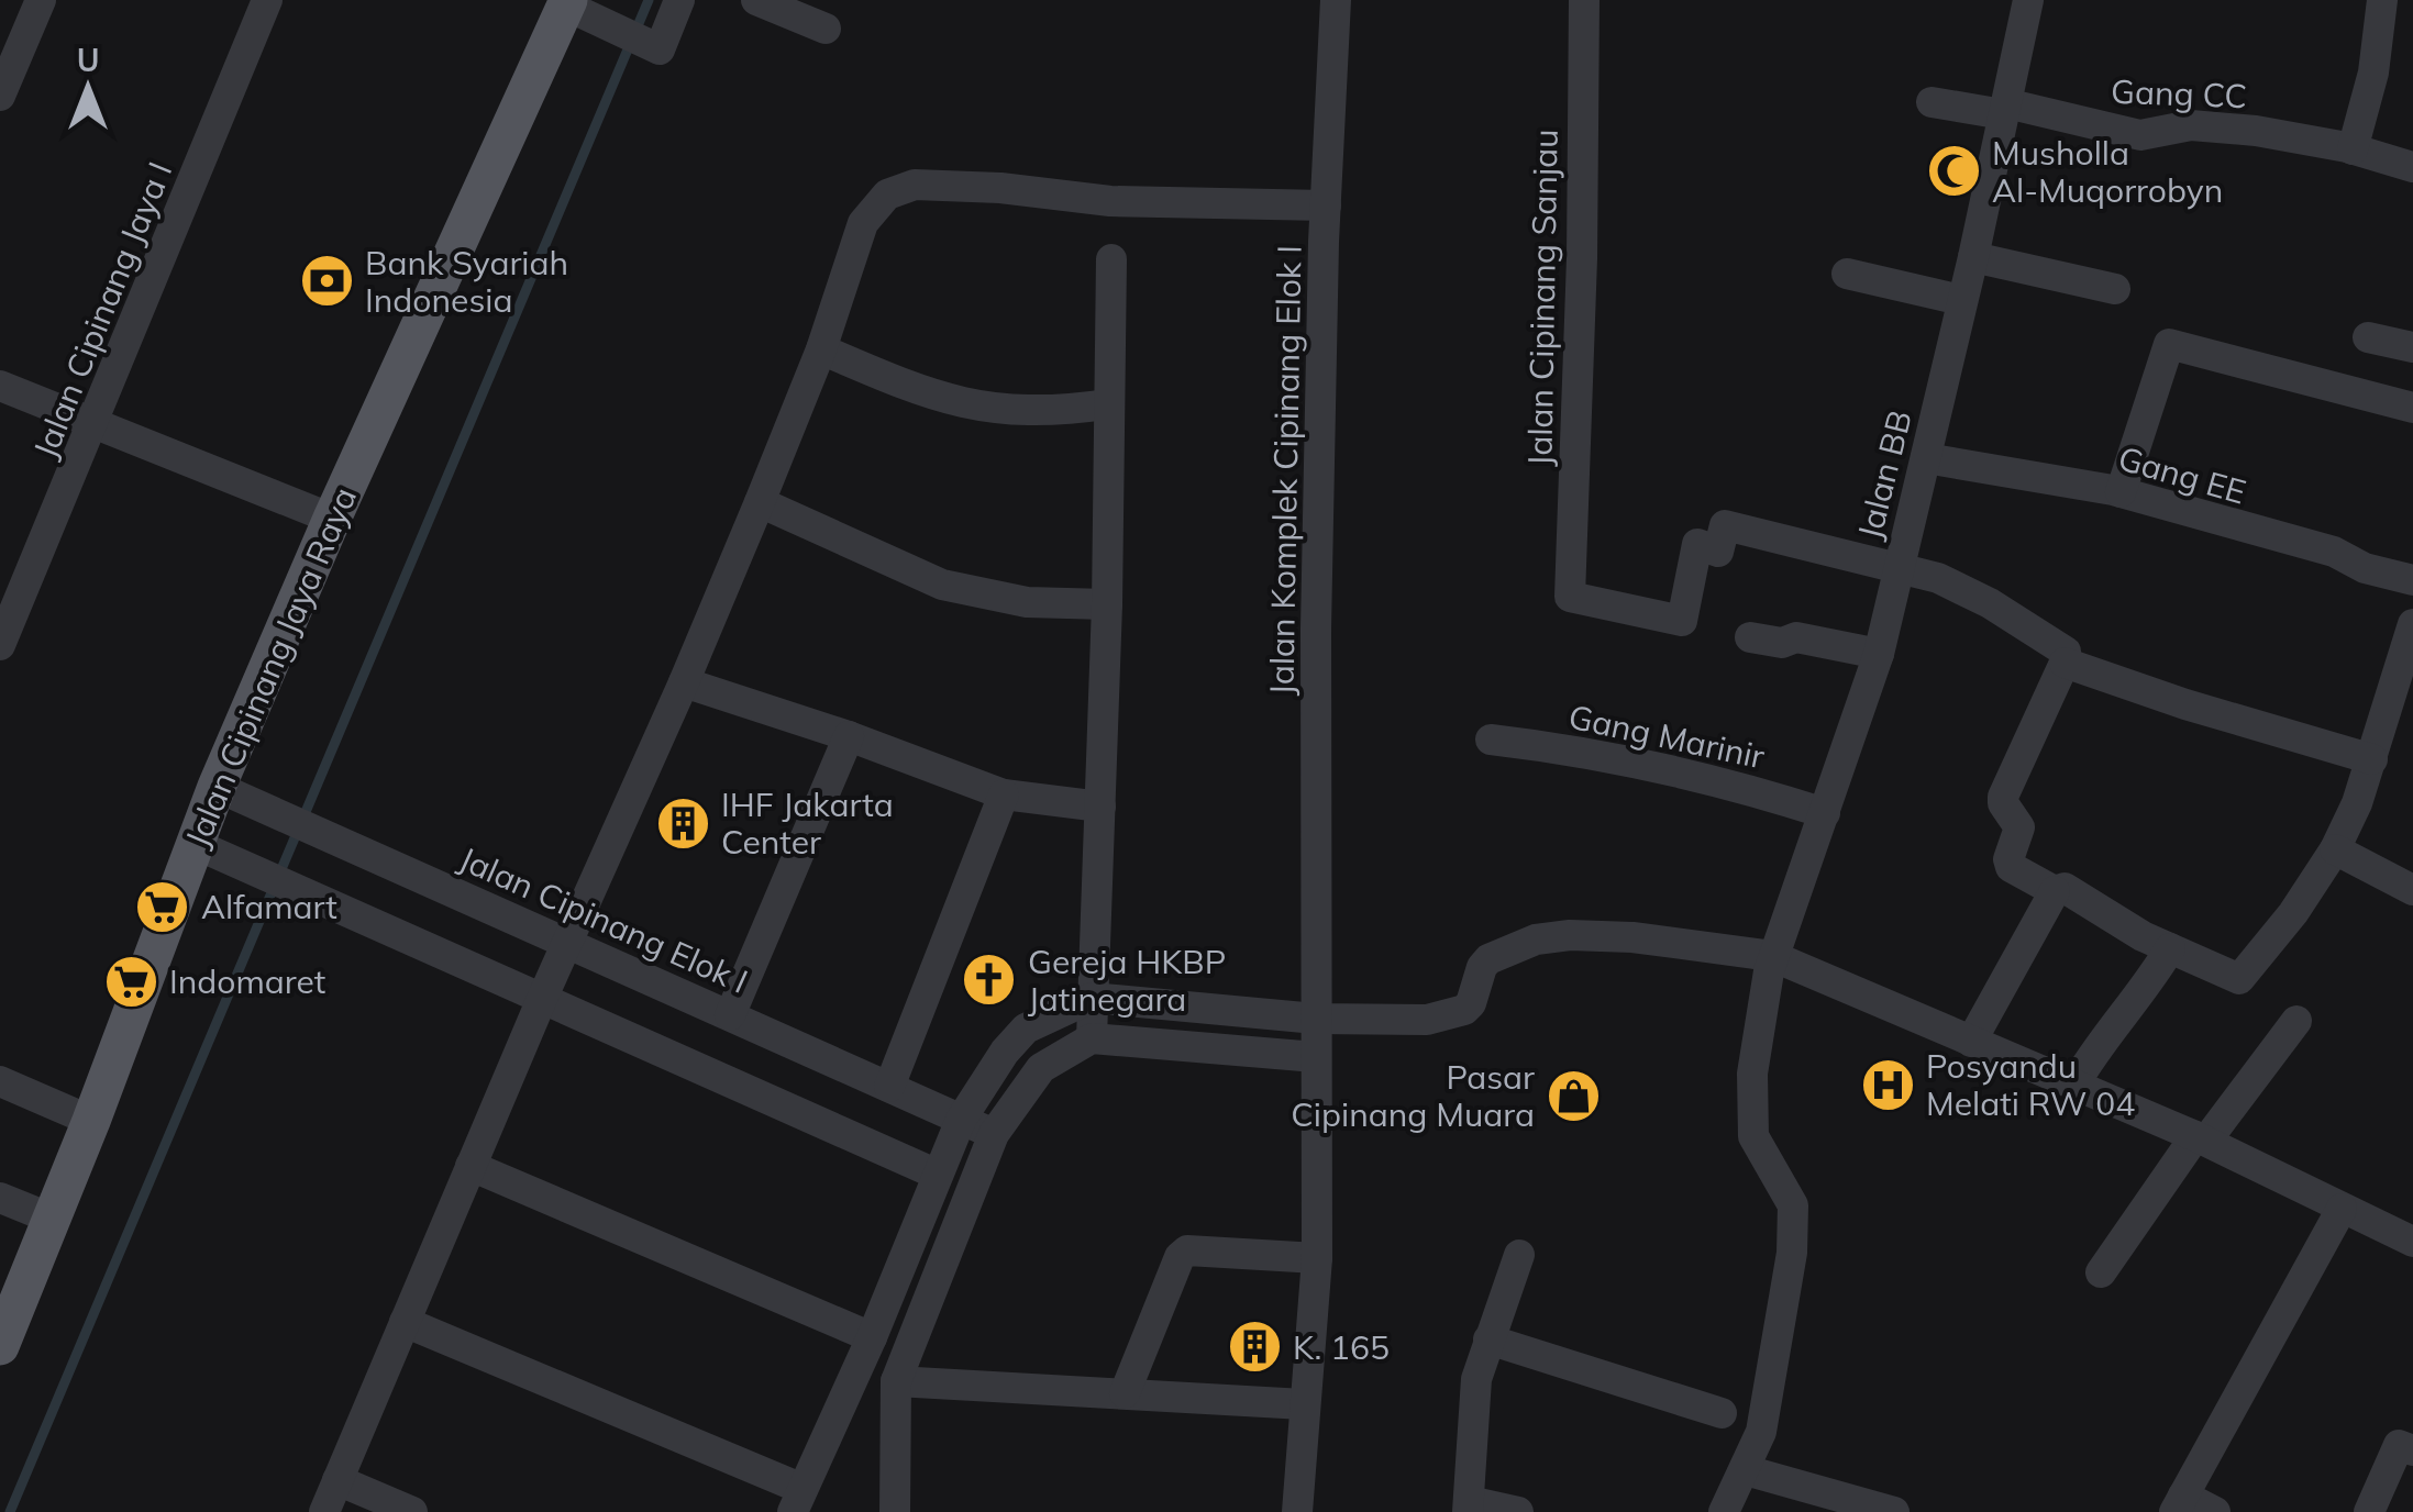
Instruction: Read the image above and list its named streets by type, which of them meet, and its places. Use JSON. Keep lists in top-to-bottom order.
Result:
{
  "streets": {
    "main road": ["Jalan Cipinang Jaya Raya"],
    "street": [
      "Gang CC",
      "Jalan Cipinang Sanjau",
      "Jalan Cipinang Jaya I",
      "Jalan Komplek Cipinang Elok I",
      "Jalan BB",
      "Gang EE",
      "Gang Marinir",
      "Jalan Cipinang Elok I"
    ]
  },
  "crossings": [
    ["Gang CC", "Jalan BB"],
    ["Jalan Cipinang Sanjau", "Jalan BB"],
    ["Jalan Komplek Cipinang Elok I", "Jalan Cipinang Elok I"],
    ["Jalan BB", "Gang EE"],
    ["Jalan BB", "Gang Marinir"],
    ["Jalan Cipinang Jaya Raya", "Jalan Cipinang Elok I"]
  ],
  "places": {
    "mosque": ["Musholla Al-Muqorrobyn"],
    "bank": ["Bank Syariah Indonesia"],
    "building": ["IHF Jakarta Center", "K. 165"],
    "supermarket": ["Alfamart", "Indomaret"],
    "church": ["Gereja HKBP Jatinegara"],
    "hospital": ["Posyandu Melati RW 04"],
    "shop": ["Pasar Cipinang Muara"]
  },
  "north": "top"
}
